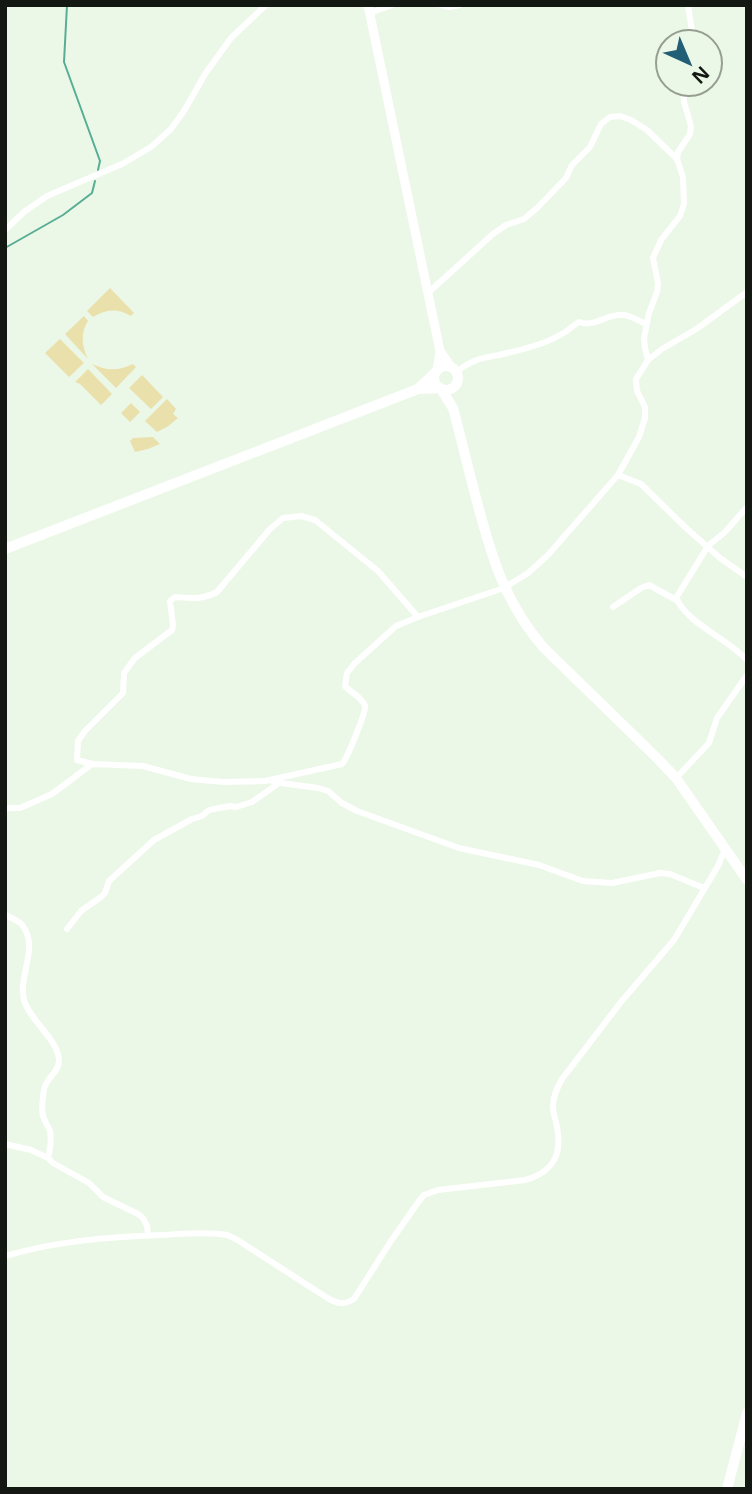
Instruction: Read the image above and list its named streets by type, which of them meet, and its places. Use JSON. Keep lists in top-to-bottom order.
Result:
{
  "north": "bottom right"
}
